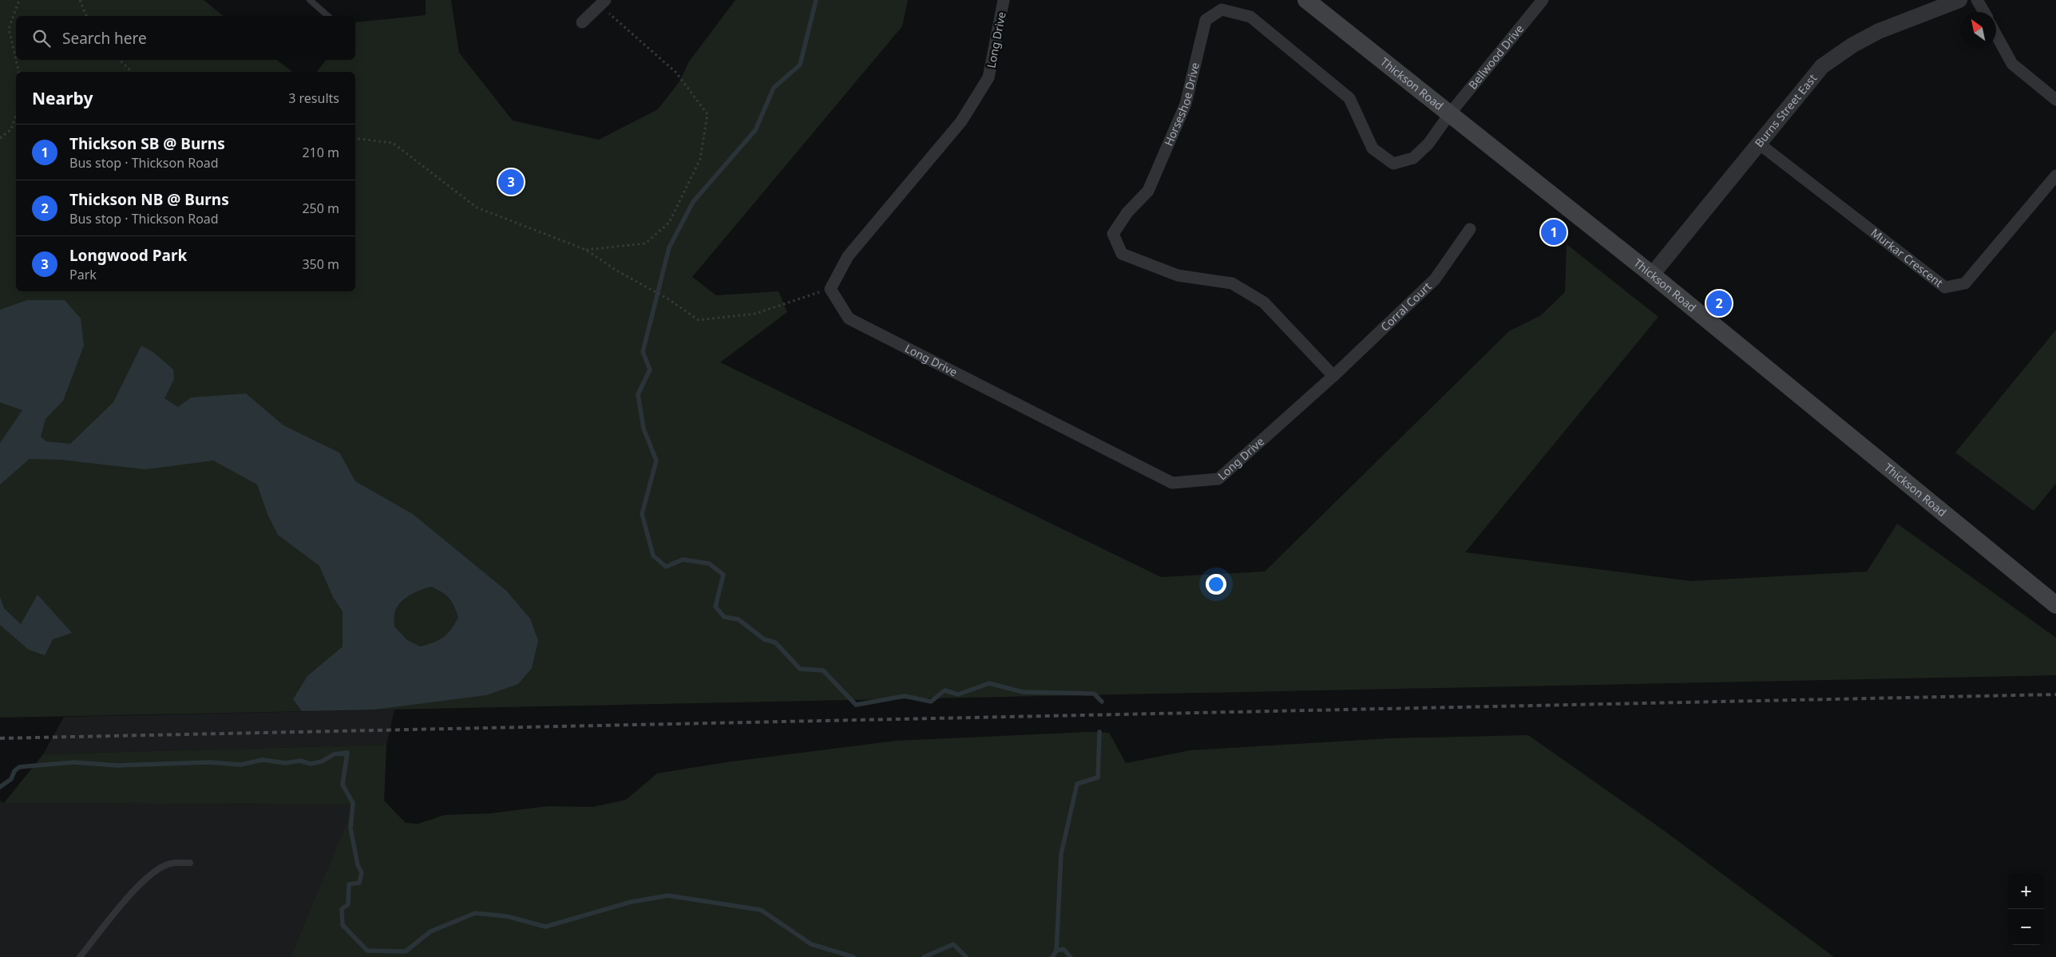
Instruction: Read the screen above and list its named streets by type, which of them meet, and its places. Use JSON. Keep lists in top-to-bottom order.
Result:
{
  "streets": {
    "main road": ["Thickson Road"],
    "street": [
      "Long Drive",
      "Bellwood Drive",
      "Horseshoe Drive",
      "Burns Street East",
      "Murkar Crescent",
      "Corral Court"
    ]
  },
  "crossings": [
    ["Long Drive", "Horseshoe Drive"],
    ["Long Drive", "Corral Court"],
    ["Bellwood Drive", "Thickson Road"],
    ["Bellwood Drive", "Horseshoe Drive"],
    ["Thickson Road", "Horseshoe Drive"],
    ["Thickson Road", "Burns Street East"],
    ["Horseshoe Drive", "Corral Court"],
    ["Burns Street East", "Murkar Crescent"]
  ],
  "north": "top left",
  "page": {
    "search": "Search here",
    "heading": ["Nearby", "3 results"],
    "list": [
      {
        "mark": "1",
        "name": "Thickson SB @ Burns",
        "note": "Bus stop · Thickson Road",
        "value": "210 m"
      },
      {
        "mark": "2",
        "name": "Thickson NB @ Burns",
        "note": "Bus stop · Thickson Road",
        "value": "250 m"
      },
      {
        "mark": "3",
        "name": "Longwood Park",
        "note": "Park",
        "value": "350 m"
      }
    ],
    "pins": ["3", "1", "2"],
    "map_buttons": ["+", "−"]
  }
}
